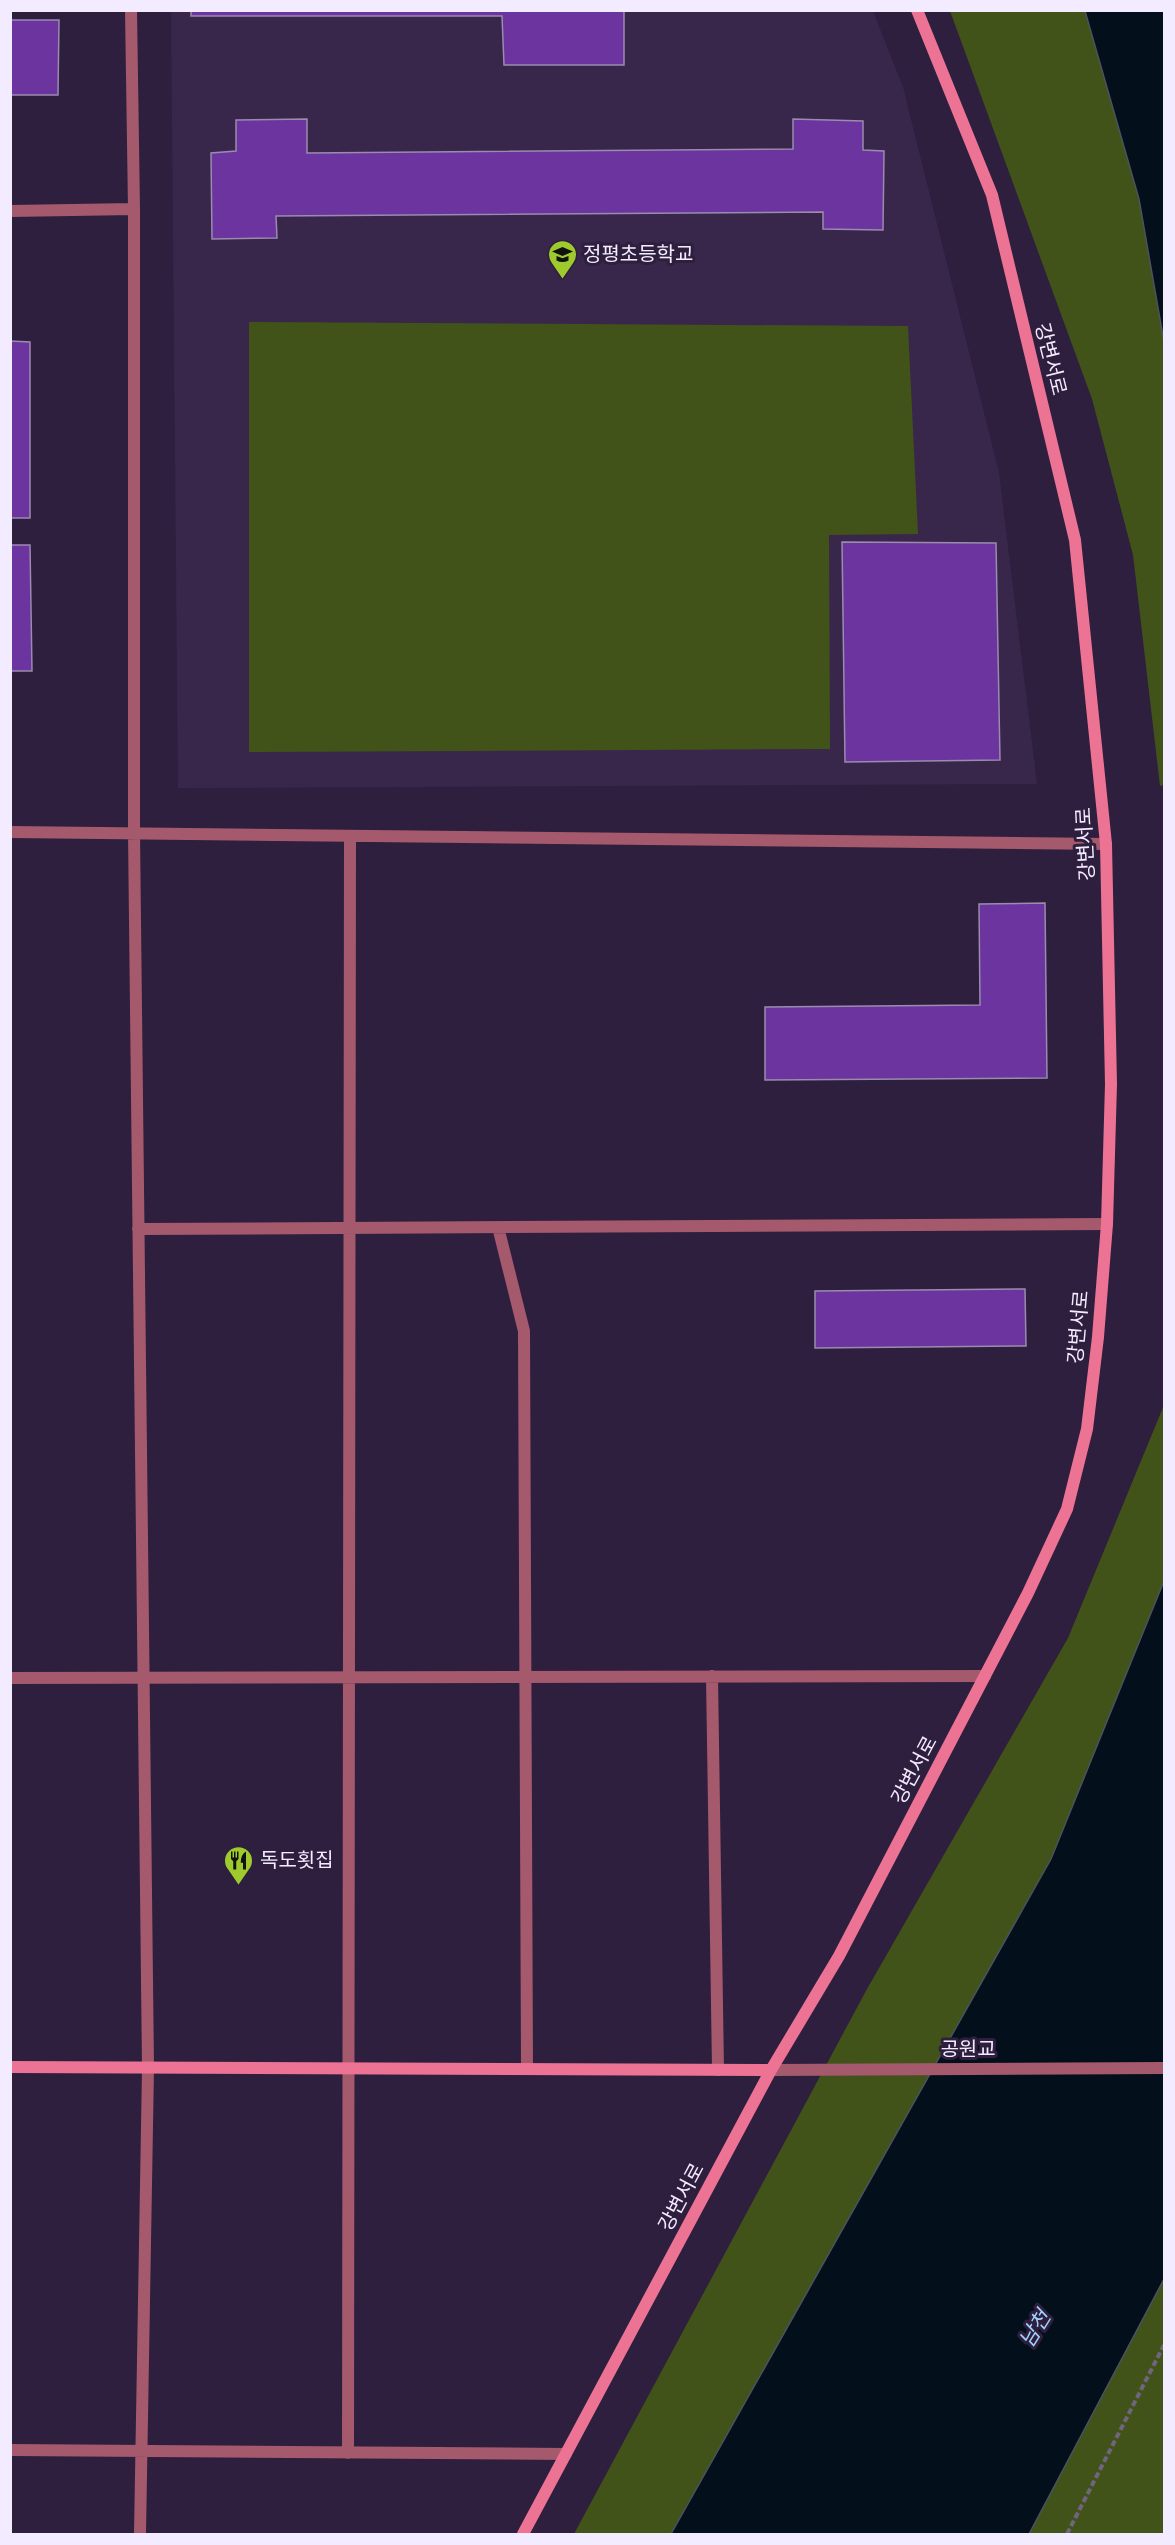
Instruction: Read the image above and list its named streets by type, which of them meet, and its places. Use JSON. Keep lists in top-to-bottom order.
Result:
{
  "streets": {
    "street": ["강변서로", "공원교"]
  },
  "crossings": [
    ["강변서로", "공원교"]
  ],
  "water": ["남천"],
  "places": {
    "school or university": ["정평초등학교"],
    "restaurant": ["독도횟집"]
  }
}
